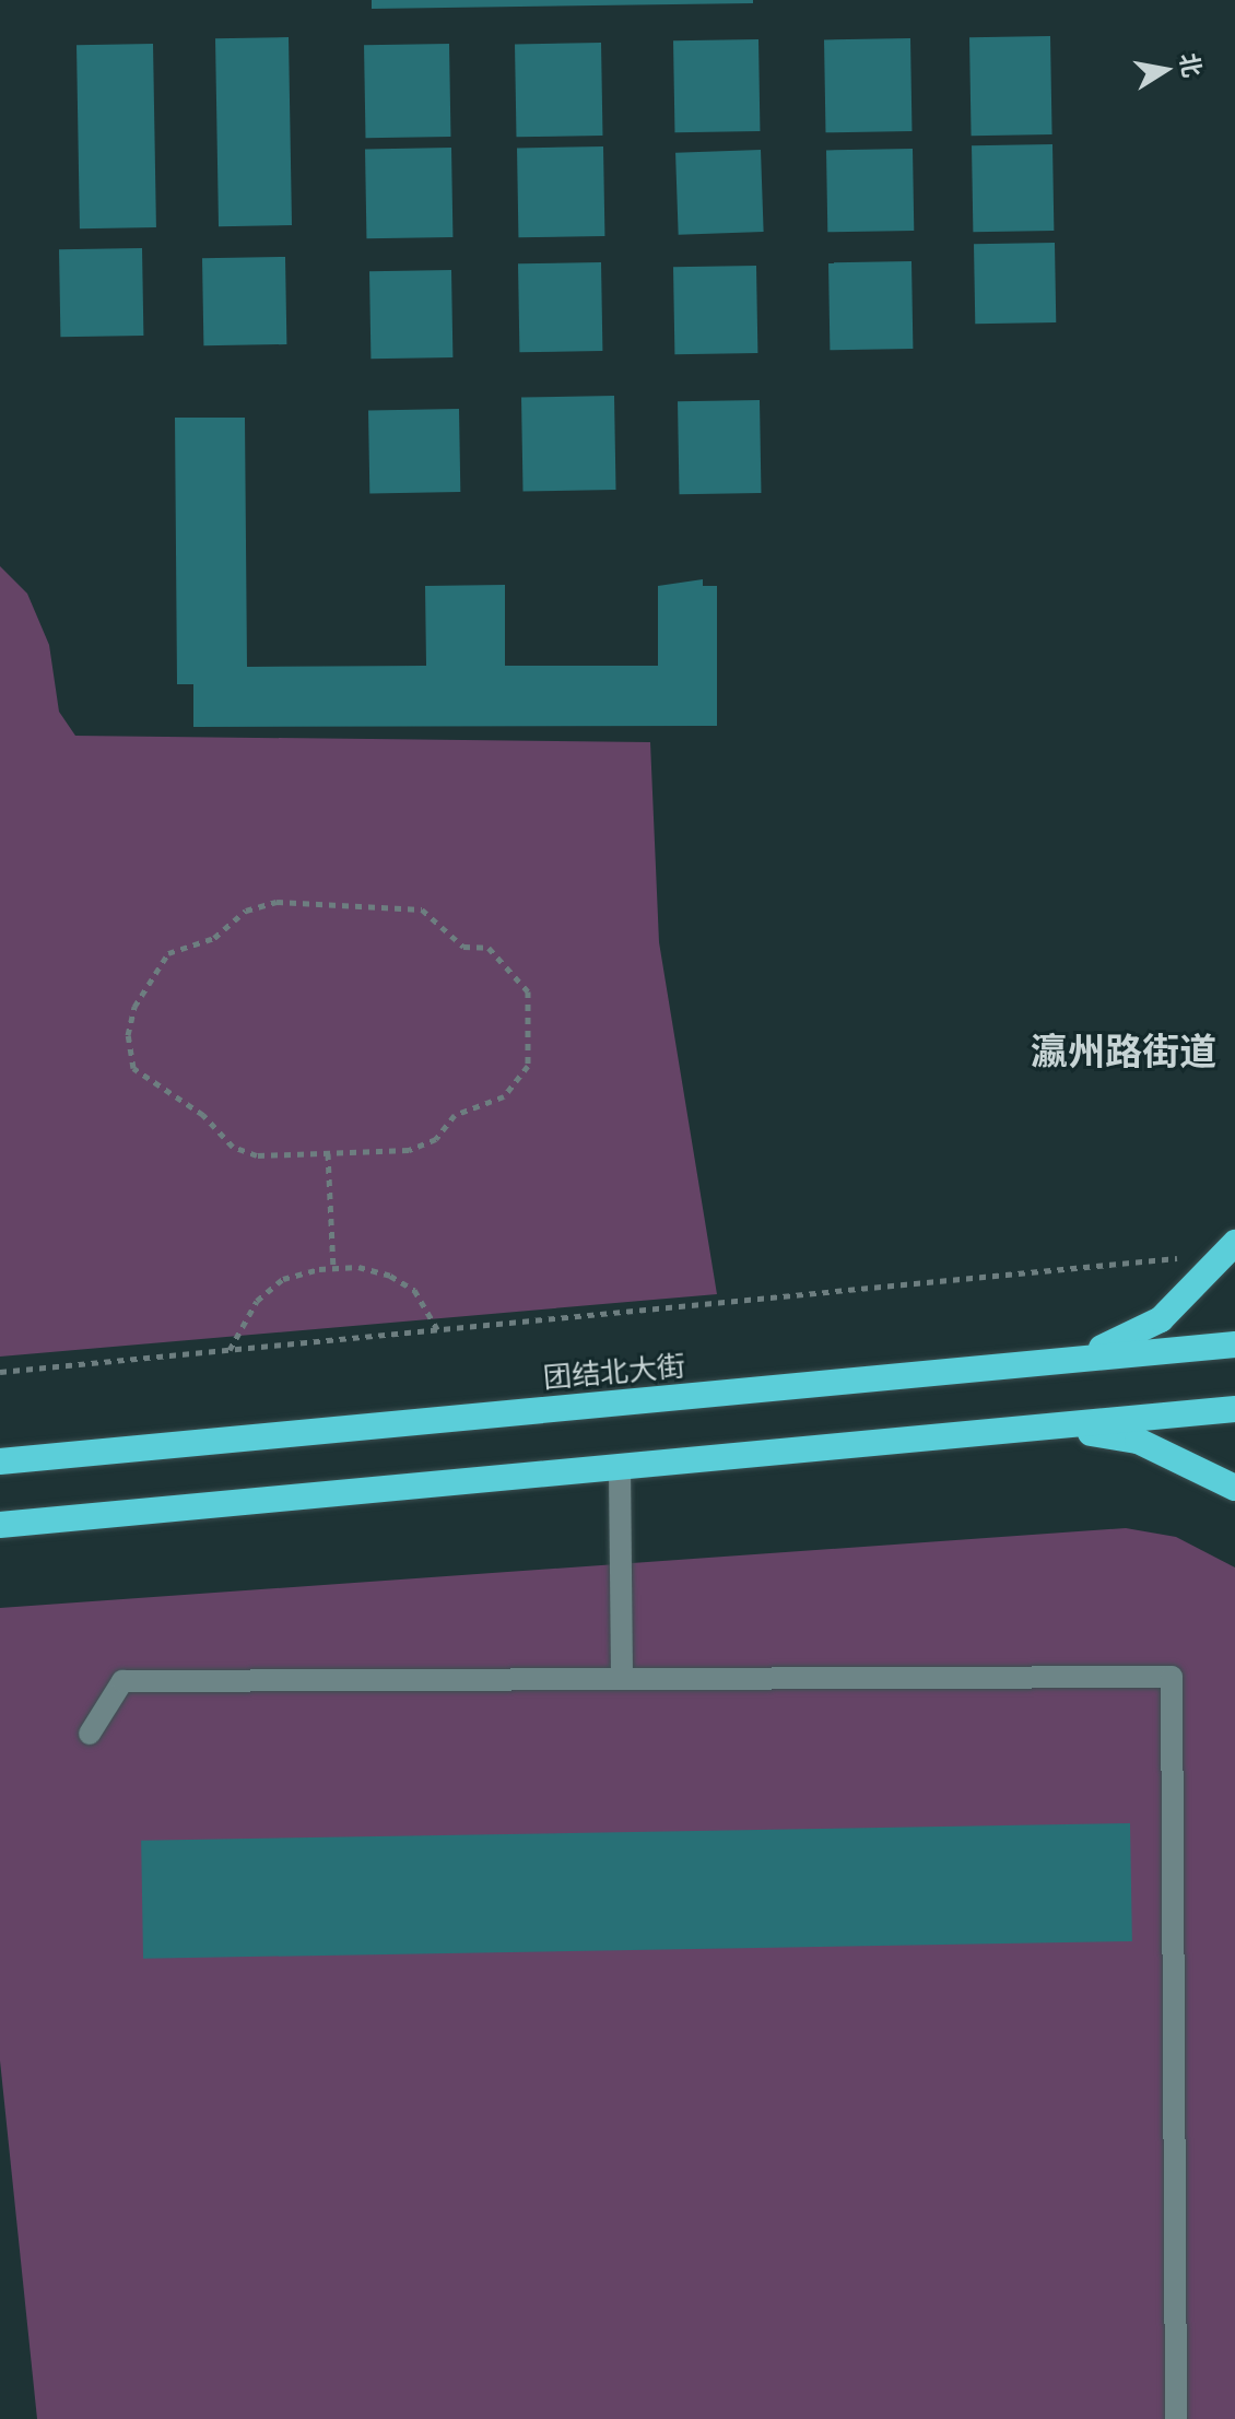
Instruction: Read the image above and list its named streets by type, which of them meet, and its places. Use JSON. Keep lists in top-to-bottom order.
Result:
{
  "streets": {
    "highway": ["团结北大街"]
  },
  "districts": ["瀛州路街道"],
  "north": "right"
}
